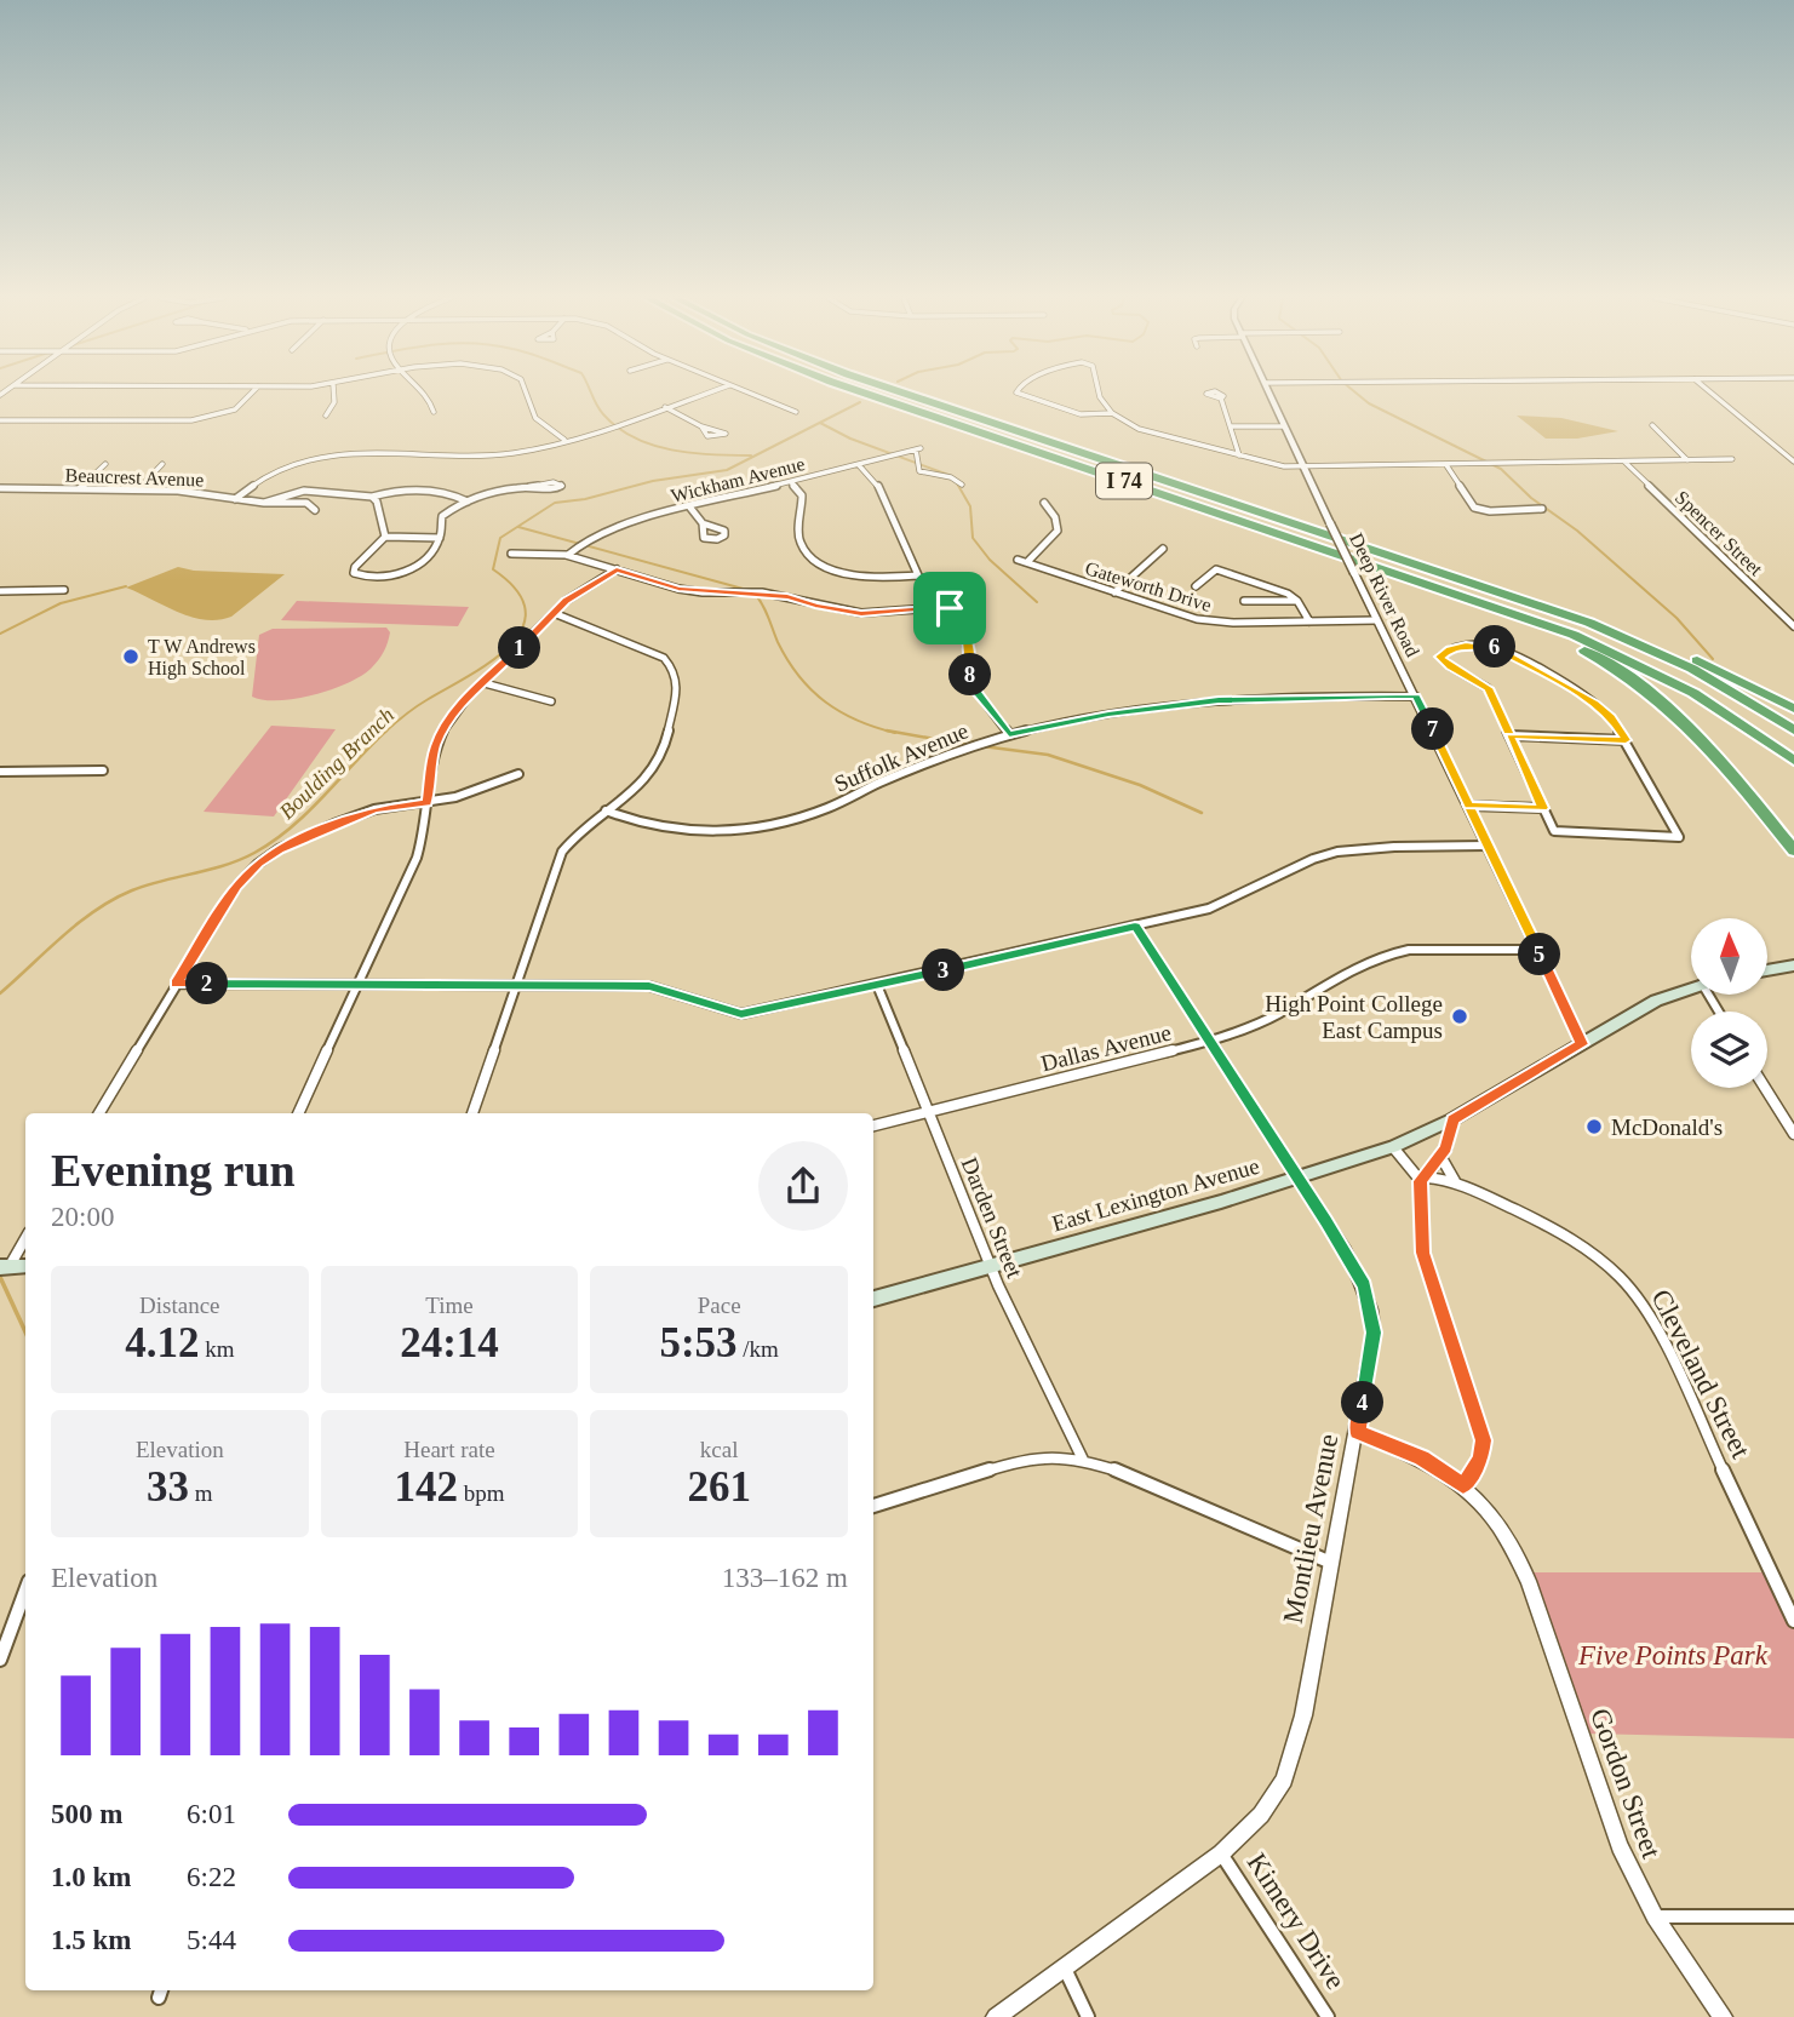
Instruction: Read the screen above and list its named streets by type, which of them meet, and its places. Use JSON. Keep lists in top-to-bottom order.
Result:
{
  "streets": {
    "highway": ["I 74"],
    "main road": ["East Lexington Avenue"],
    "street": [
      "Beaucrest Avenue",
      "Wickham Avenue",
      "Spencer Street",
      "Gateworth Drive",
      "Deep River Road",
      "Suffolk Avenue",
      "Dallas Avenue",
      "Darden Street",
      "Cleveland Street",
      "Montlieu Avenue",
      "Gordon Street",
      "Kimery Drive"
    ]
  },
  "crossings": [
    ["Gateworth Drive", "Deep River Road"],
    ["Deep River Road", "Suffolk Avenue"],
    ["Deep River Road", "Dallas Avenue"],
    ["Deep River Road", "East Lexington Avenue"],
    ["Dallas Avenue", "Darden Street"],
    ["Dallas Avenue", "Montlieu Avenue"],
    ["East Lexington Avenue", "Darden Street"],
    ["East Lexington Avenue", "Montlieu Avenue"],
    ["Montlieu Avenue", "Gordon Street"],
    ["Montlieu Avenue", "Kimery Drive"]
  ],
  "water": ["Boulding Branch"],
  "parks": ["Five Points Park"],
  "places": ["T W Andrews High School", "High Point College East Campus", "McDonald's"],
  "north": "top",
  "page": {
    "pins": [
      "6",
      "1",
      "8",
      "7",
      "5",
      "3",
      "2",
      "4"
    ],
    "heading": ["Evening run", "20:00"],
    "stats": [
      ["Distance", "4.12 km"],
      ["Time", "24:14"],
      ["Pace", "5:53 /km"],
      ["Elevation", "33 m"],
      ["Heart rate", "142 bpm"],
      ["kcal", "261"]
    ],
    "chart": ["Elevation", "133–162 m"],
    "list": [
      {
        "name": "500 m",
        "note": "6:01"
      },
      {
        "name": "1.0 km",
        "note": "6:22"
      },
      {
        "name": "1.5 km",
        "note": "5:44"
      }
    ]
  }
}
